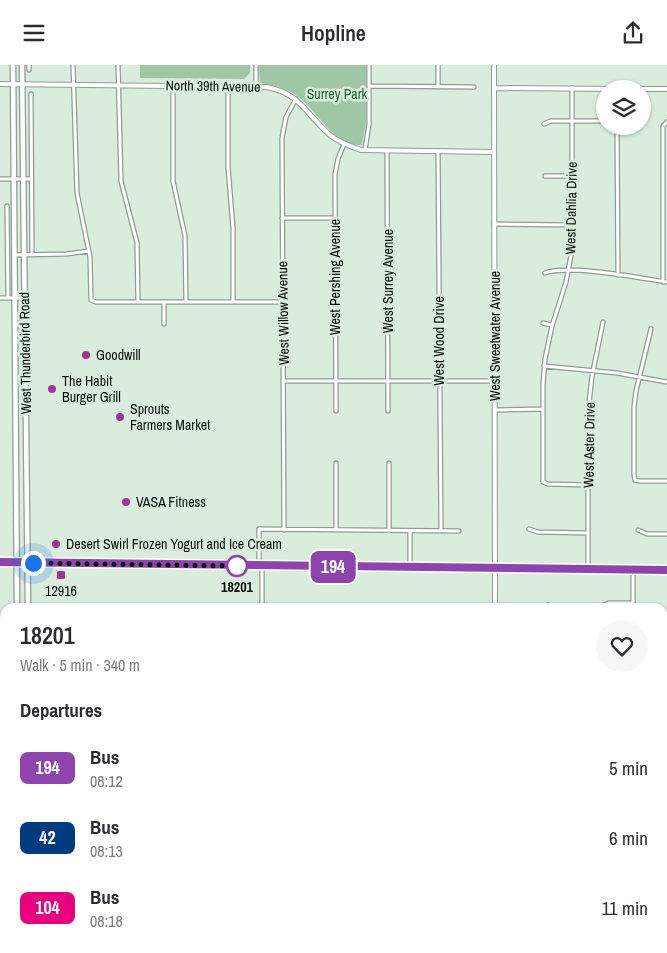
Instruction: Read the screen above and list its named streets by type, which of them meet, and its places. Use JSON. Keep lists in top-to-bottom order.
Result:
{
  "streets": {
    "main road": ["West Thunderbird Road"],
    "street": [
      "North 39th Avenue",
      "West Dahlia Drive",
      "West Pershing Avenue",
      "West Surrey Avenue",
      "West Willow Avenue",
      "West Sweetwater Avenue",
      "West Wood Drive",
      "West Aster Drive"
    ]
  },
  "crossings": [
    ["North 39th Avenue", "West Pershing Avenue"],
    ["North 39th Avenue", "West Surrey Avenue"],
    ["North 39th Avenue", "West Willow Avenue"],
    ["North 39th Avenue", "West Sweetwater Avenue"],
    ["North 39th Avenue", "West Wood Drive"],
    ["North 39th Avenue", "West Thunderbird Road"],
    ["West Dahlia Drive", "West Aster Drive"]
  ],
  "parks": ["Surrey Park"],
  "places": {
    "other": [
      "Goodwill",
      "The Habit Burger Grill",
      "Sprouts Farmers Market",
      "VASA Fitness",
      "Desert Swirl Frozen Yogurt and Ice Cream",
      "18201"
    ],
    "transit": ["12916"]
  },
  "lines": ["bus line 194"],
  "page": {
    "header": "Hopline",
    "on_map": "194",
    "heading": [
      ["18201", "Walk · 5 min · 340 m"],
      "Departures"
    ],
    "list": [
      {
        "mark": "194",
        "name": "Bus",
        "note": "08:12",
        "value": "5 min"
      },
      {
        "mark": "42",
        "name": "Bus",
        "note": "08:13",
        "value": "6 min"
      },
      {
        "mark": "104",
        "name": "Bus",
        "note": "08:18",
        "value": "11 min"
      }
    ]
  }
}
